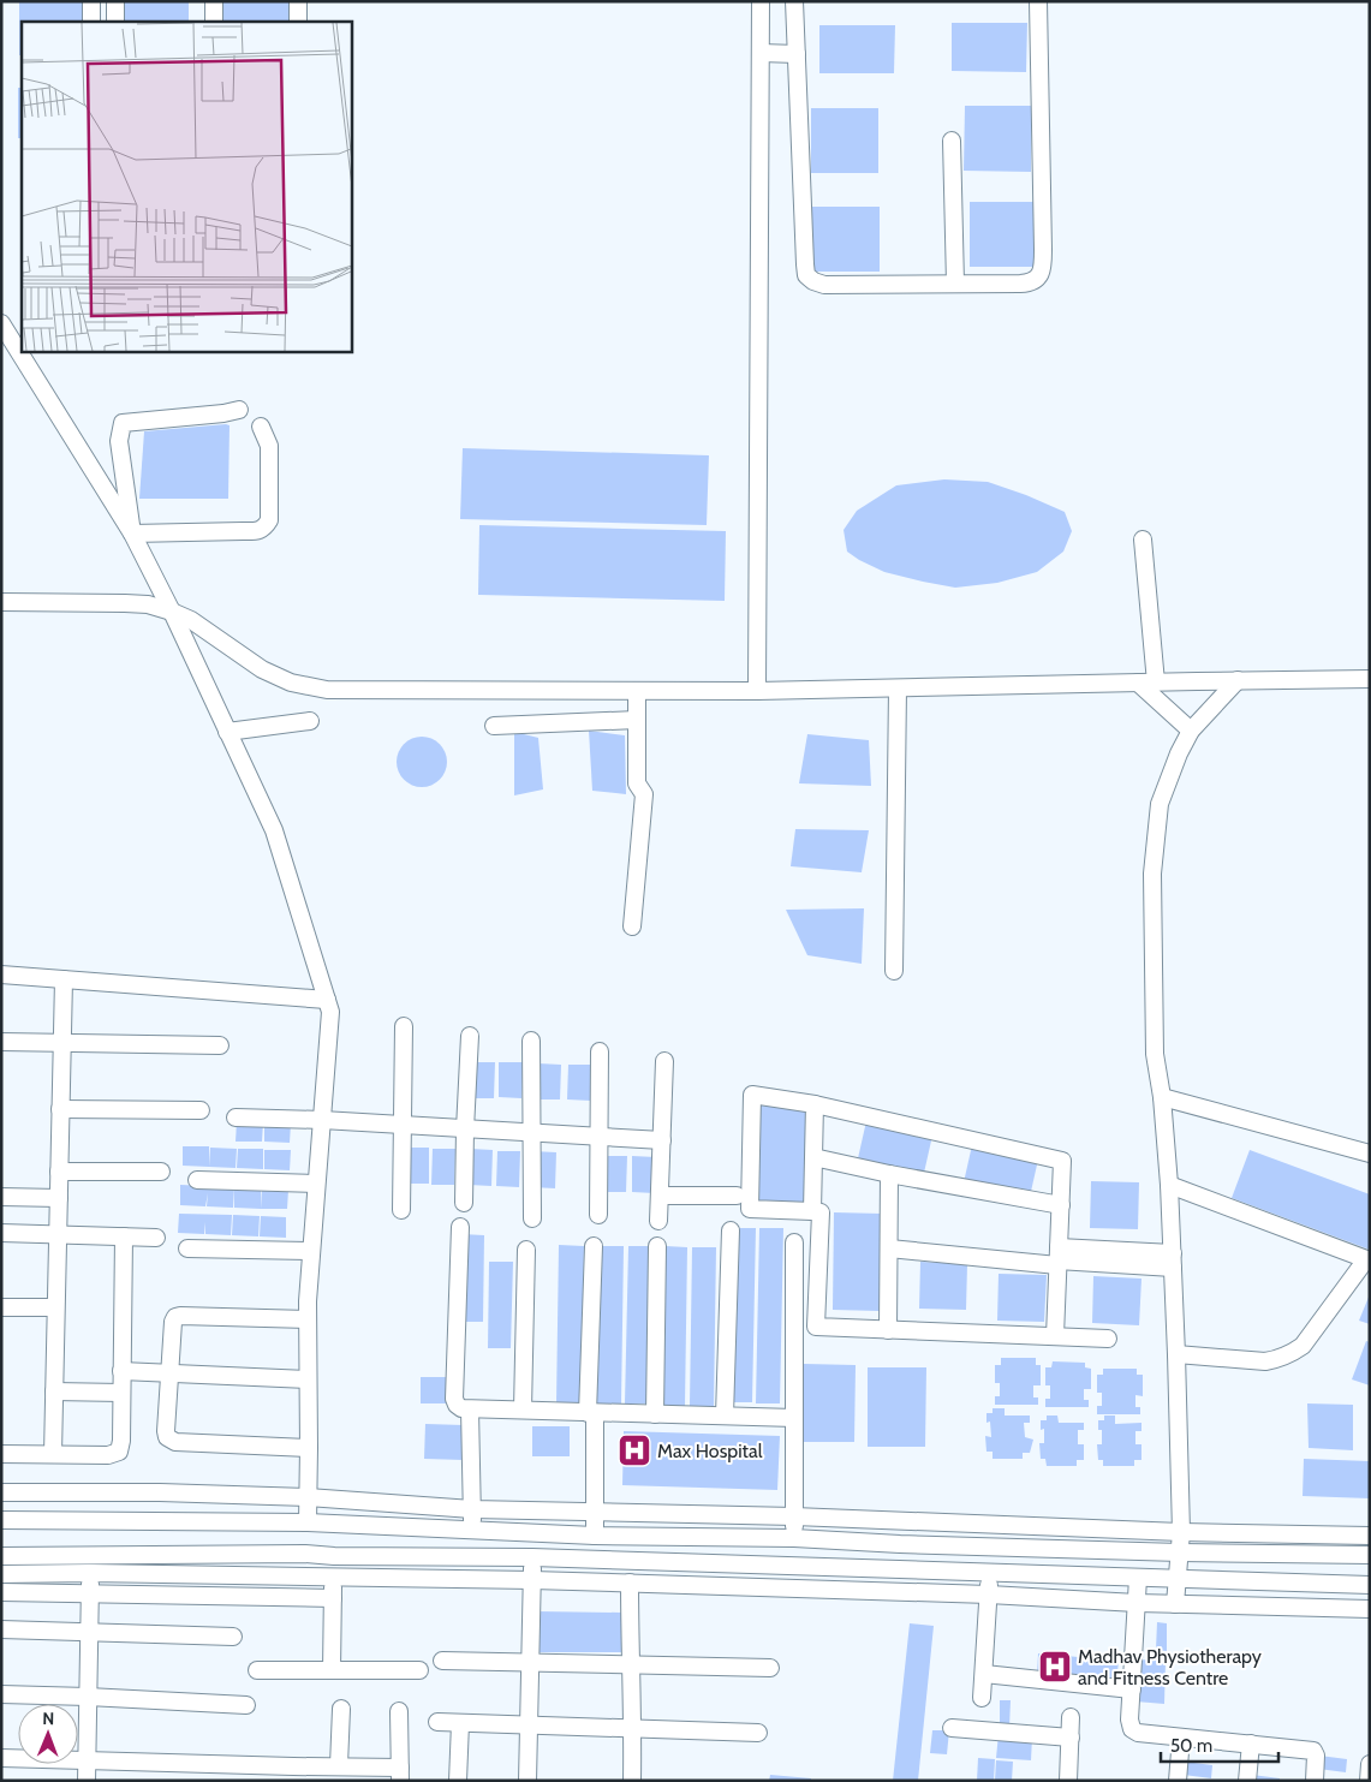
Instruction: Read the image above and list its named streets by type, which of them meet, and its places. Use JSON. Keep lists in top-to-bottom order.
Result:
{
  "places": {
    "hospital": ["Max Hospital", "Madhav Physiotherapy and Fitness Centre"]
  },
  "scale_bar": "50 m",
  "north": "top"
}
